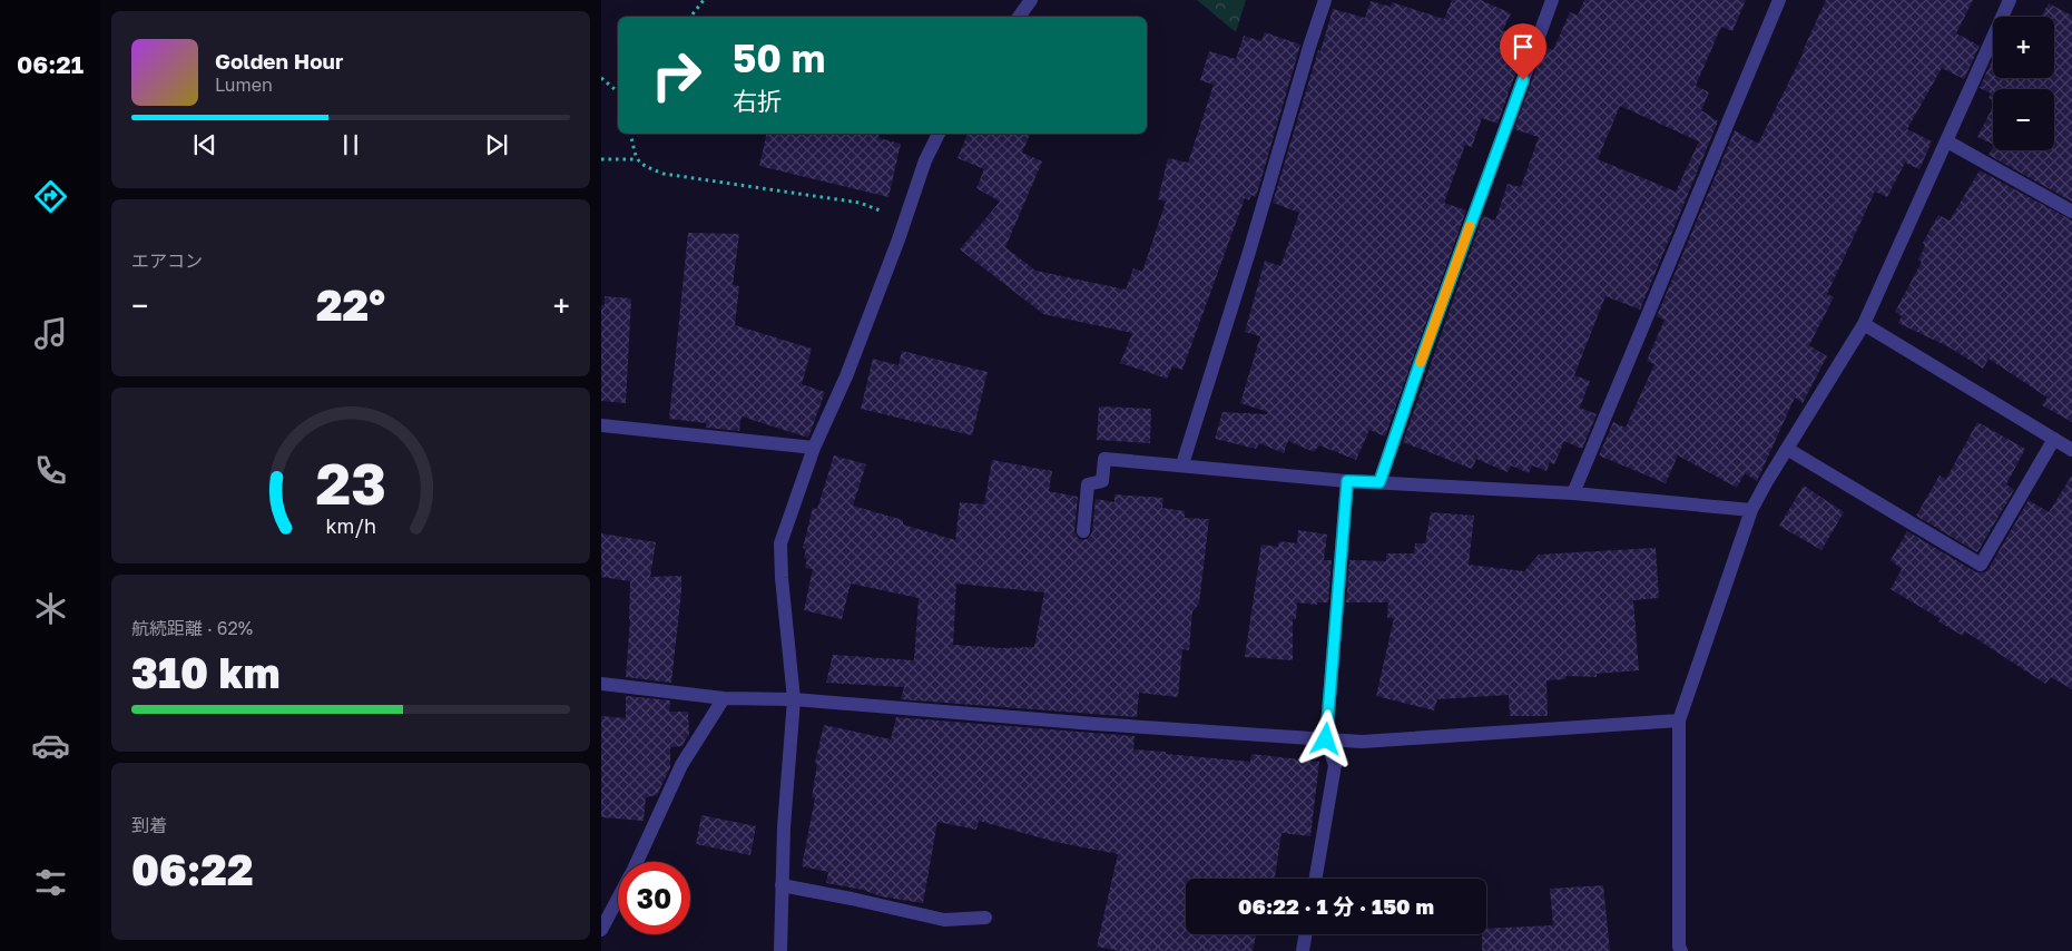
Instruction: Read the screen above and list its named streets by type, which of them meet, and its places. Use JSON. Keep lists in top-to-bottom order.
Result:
{
  "page": {
    "tabs": "06:21",
    "map_buttons": ["+", "−"],
    "turn": ["50 m", "右折"],
    "song": ["Golden Hour", "Lumen"],
    "tile": [
      "エアコン",
      ["航続距離 · 62%", "310 km"],
      ["到着", "06:22"]
    ],
    "heat": ["−", "22°", "+"],
    "limit": "30",
    "trip": "06:22 · 1 分 · 150 m",
    "gauge": ["23", "km/h"]
  }
}
